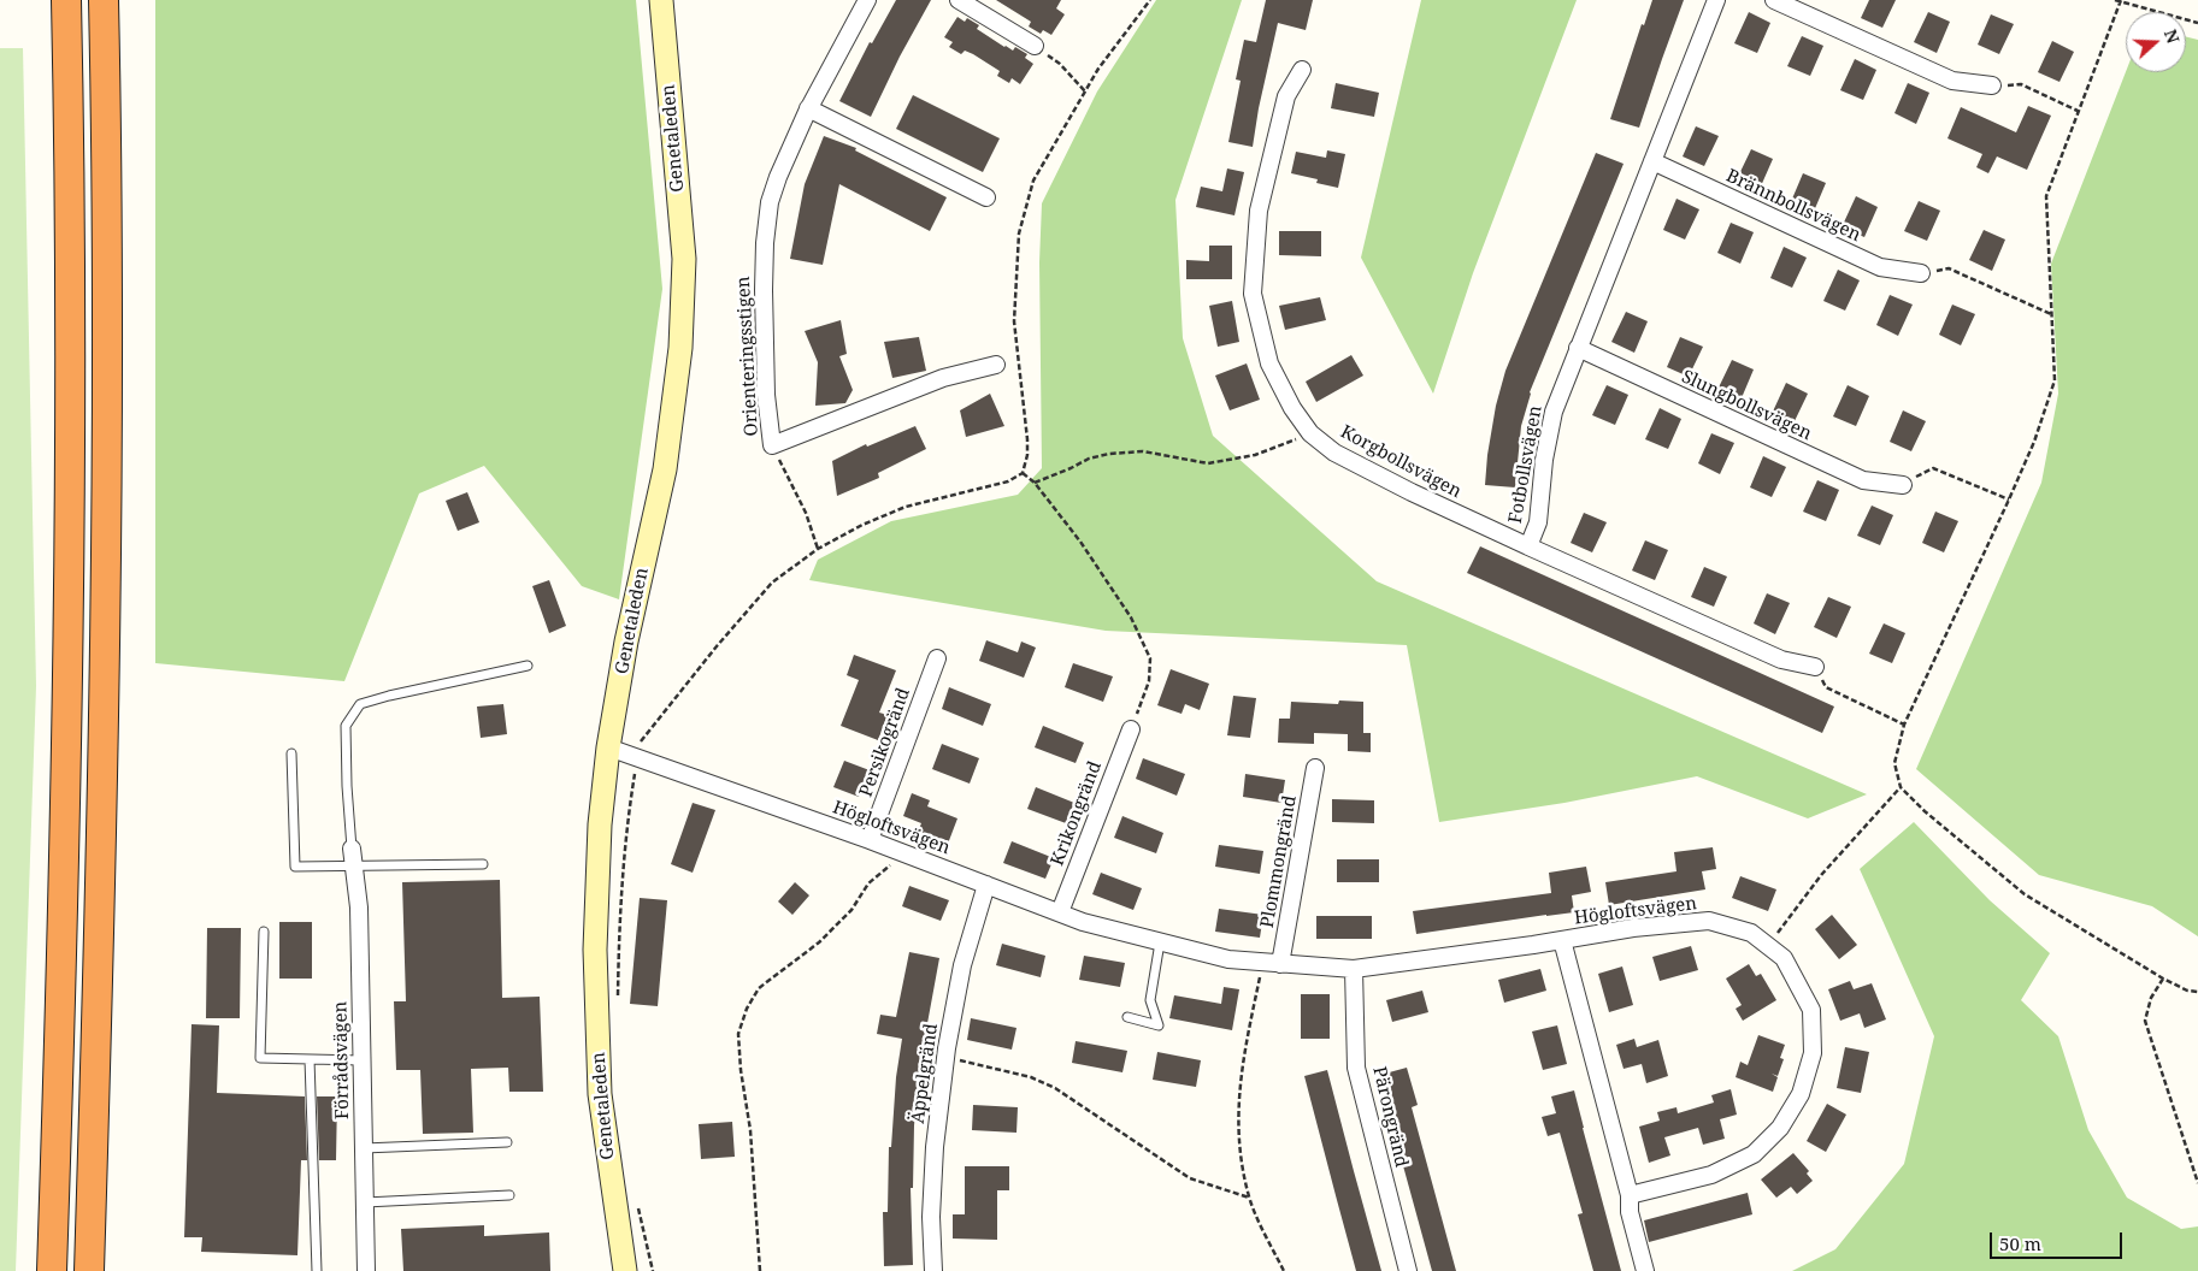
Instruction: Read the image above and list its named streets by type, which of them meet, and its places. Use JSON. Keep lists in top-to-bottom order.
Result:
{
  "streets": {
    "main road": ["Genetaleden"],
    "street": [
      "Brännbollsvägen",
      "Orienteringsstigen",
      "Slungbollsvägen",
      "Korgbollsvägen",
      "Fotbollsvägen",
      "Persikogränd",
      "Krikongränd",
      "Högloftsvägen",
      "Plommongränd",
      "Förrådsvägen",
      "Äppelgränd",
      "Pärongränd"
    ]
  },
  "crossings": [
    ["Genetaleden", "Högloftsvägen"],
    ["Brännbollsvägen", "Fotbollsvägen"],
    ["Slungbollsvägen", "Fotbollsvägen"],
    ["Korgbollsvägen", "Fotbollsvägen"],
    ["Persikogränd", "Högloftsvägen"],
    ["Krikongränd", "Högloftsvägen"],
    ["Högloftsvägen", "Plommongränd"],
    ["Högloftsvägen", "Äppelgränd"],
    ["Högloftsvägen", "Pärongränd"]
  ],
  "scale_bar": "50 m",
  "north": "right"
}
